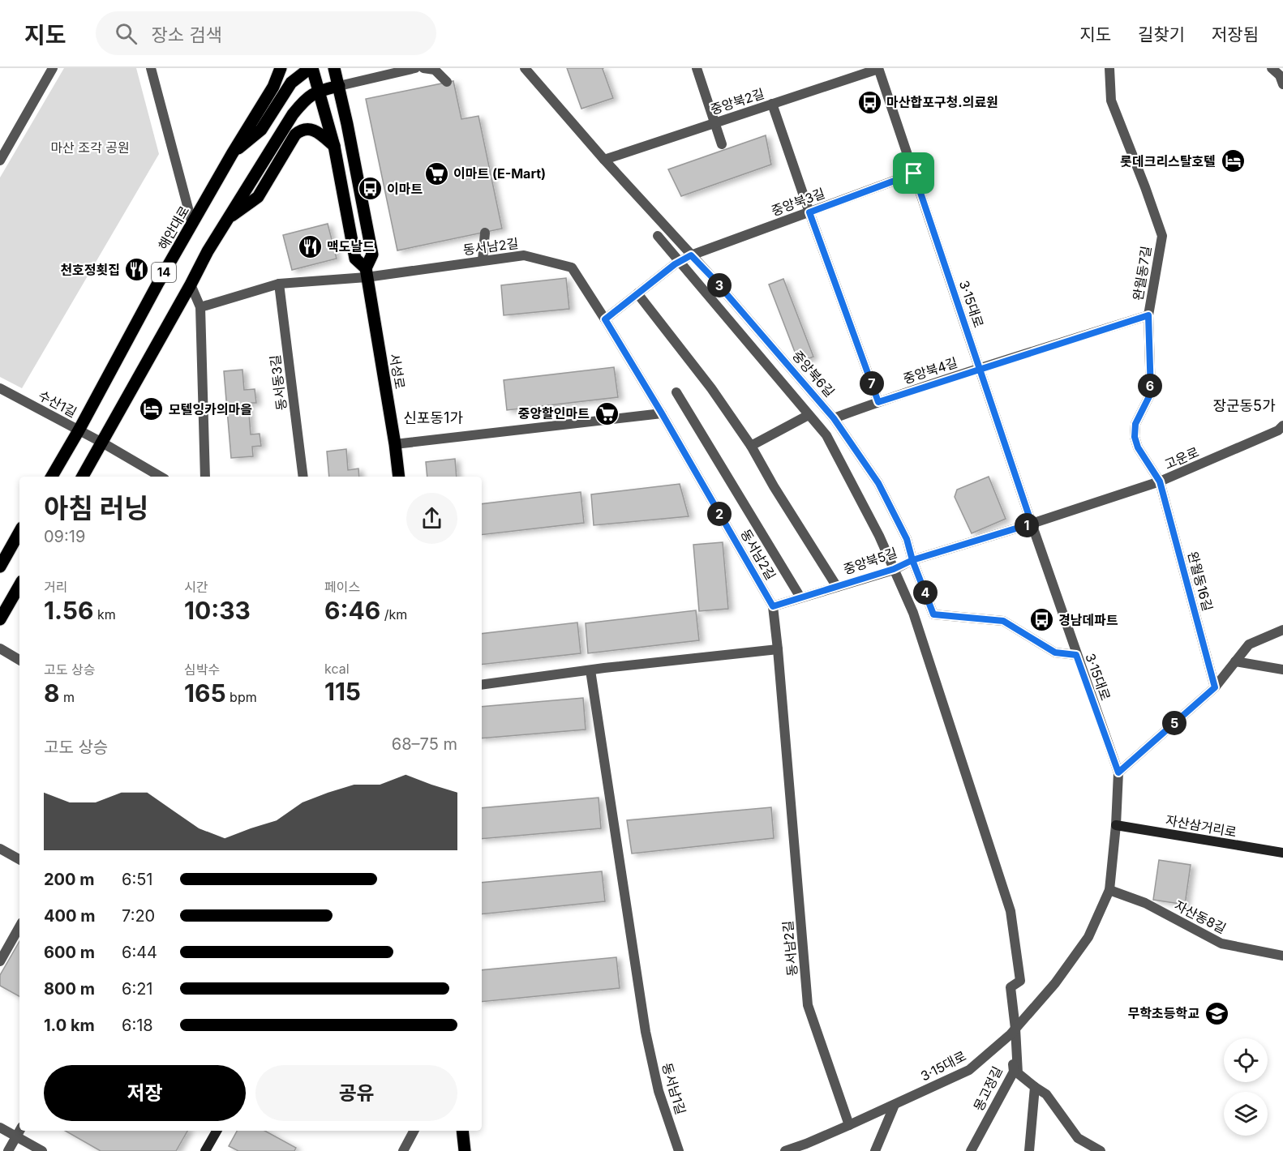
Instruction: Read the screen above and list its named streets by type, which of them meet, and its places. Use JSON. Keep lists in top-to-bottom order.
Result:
{
  "streets": {
    "main road": [
      "해안대로",
      "14",
      "서성로",
      "자산삼거리로"
    ],
    "street": [
      "중앙북2길",
      "중앙북3길",
      "동서남2길",
      "완월동7길",
      "3·15대로",
      "중앙북4길",
      "중앙북6길",
      "동서동3길",
      "수산1길",
      "고운로",
      "중앙북5길",
      "완월동16길",
      "자산동8길",
      "동서남1길",
      "몽고정길"
    ]
  },
  "crossings": [
    ["중앙북2길", "3·15대로"],
    ["중앙북2길", "중앙북6길"],
    ["중앙북3길", "동서남2길"],
    ["중앙북3길", "3·15대로"],
    ["중앙북3길", "중앙북6길"],
    ["해안대로", "수산1길"],
    ["동서남2길", "3·15대로"],
    ["동서남2길", "서성로"],
    ["동서남2길", "중앙북5길"],
    ["완월동7길", "중앙북4길"],
    ["완월동7길", "고운로"],
    ["완월동7길", "완월동16길"],
    ["3·15대로", "중앙북4길"],
    ["3·15대로", "중앙북6길"],
    ["3·15대로", "고운로"],
    ["3·15대로", "중앙북5길"],
    ["3·15대로", "자산삼거리로"],
    ["3·15대로", "자산동8길"],
    ["3·15대로", "몽고정길"],
    ["중앙북4길", "중앙북6길"],
    ["중앙북6길", "중앙북5길"],
    ["고운로", "중앙북5길"],
    ["고운로", "완월동16길"]
  ],
  "districts": ["장군동5가", "신포동1가"],
  "parks": ["마산 조각 공원"],
  "places": {
    "bus stop": ["마산합포구청.의료원", "이마트", "경남데파트"],
    "hotel": ["롯데크리스탈호텔", "모텔잉카의마을"],
    "supermarket": ["이마트 (E-Mart)", "중앙할인마트"],
    "restaurant": ["맥도날드", "천호정횟집"],
    "school or university": ["무학초등학교"]
  },
  "page": {
    "header": "지도",
    "search": "장소 검색",
    "nav": ["지도", "길찾기", "저장됨"],
    "pins": [
      "3",
      "7",
      "6",
      "2",
      "1",
      "4",
      "5"
    ],
    "heading": ["아침 러닝", "09:19"],
    "stats": [
      ["거리", "1.56 km"],
      ["시간", "10:33"],
      ["페이스", "6:46 /km"],
      ["고도 상승", "8 m"],
      ["심박수", "165 bpm"],
      ["kcal", "115"]
    ],
    "chart": ["고도 상승", "68–75 m"],
    "list": [
      {
        "name": "200 m",
        "note": "6:51"
      },
      {
        "name": "400 m",
        "note": "7:20"
      },
      {
        "name": "600 m",
        "note": "6:44"
      },
      {
        "name": "800 m",
        "note": "6:21"
      },
      {
        "name": "1.0 km",
        "note": "6:18"
      }
    ],
    "buttons": ["저장", "공유"]
  }
}
